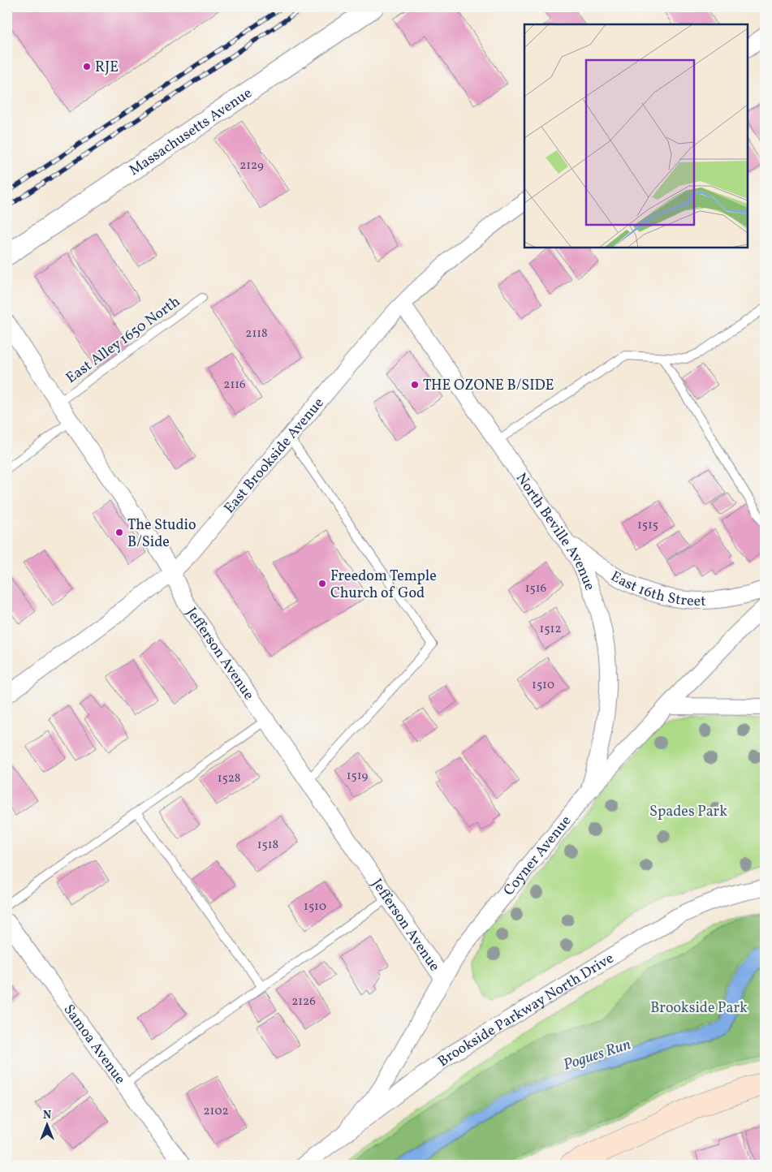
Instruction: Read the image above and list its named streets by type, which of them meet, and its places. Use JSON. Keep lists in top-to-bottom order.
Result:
{
  "streets": {
    "street": [
      "Massachusetts Avenue",
      "East Brookside Avenue",
      "North Beville Avenue",
      "East 16th Street",
      "Jefferson Avenue",
      "Coyner Avenue",
      "Brookside Parkway North Drive",
      "Samoa Avenue"
    ],
    "lane": ["East Alley 1650 North"]
  },
  "crossings": [
    ["East Alley 1650 North", "Jefferson Avenue"],
    ["East Brookside Avenue", "North Beville Avenue"],
    ["East Brookside Avenue", "Jefferson Avenue"],
    ["North Beville Avenue", "East 16th Street"],
    ["North Beville Avenue", "Coyner Avenue"],
    ["Jefferson Avenue", "Coyner Avenue"],
    ["Coyner Avenue", "Brookside Parkway North Drive"]
  ],
  "water": ["Pogues Run"],
  "parks": ["Spades Park", "Brookside Park"],
  "places": [
    "RJE",
    "THE OZONE B/SIDE",
    "The Studio B/Side",
    "Freedom Temple Church of God"
  ],
  "house_numbers": [
    "2129",
    "2118",
    "2116",
    "1515",
    "1516",
    "1512",
    "1510",
    "1519",
    "1528",
    "1518",
    "1510",
    "2126",
    "2102"
  ],
  "north": "top"
}
